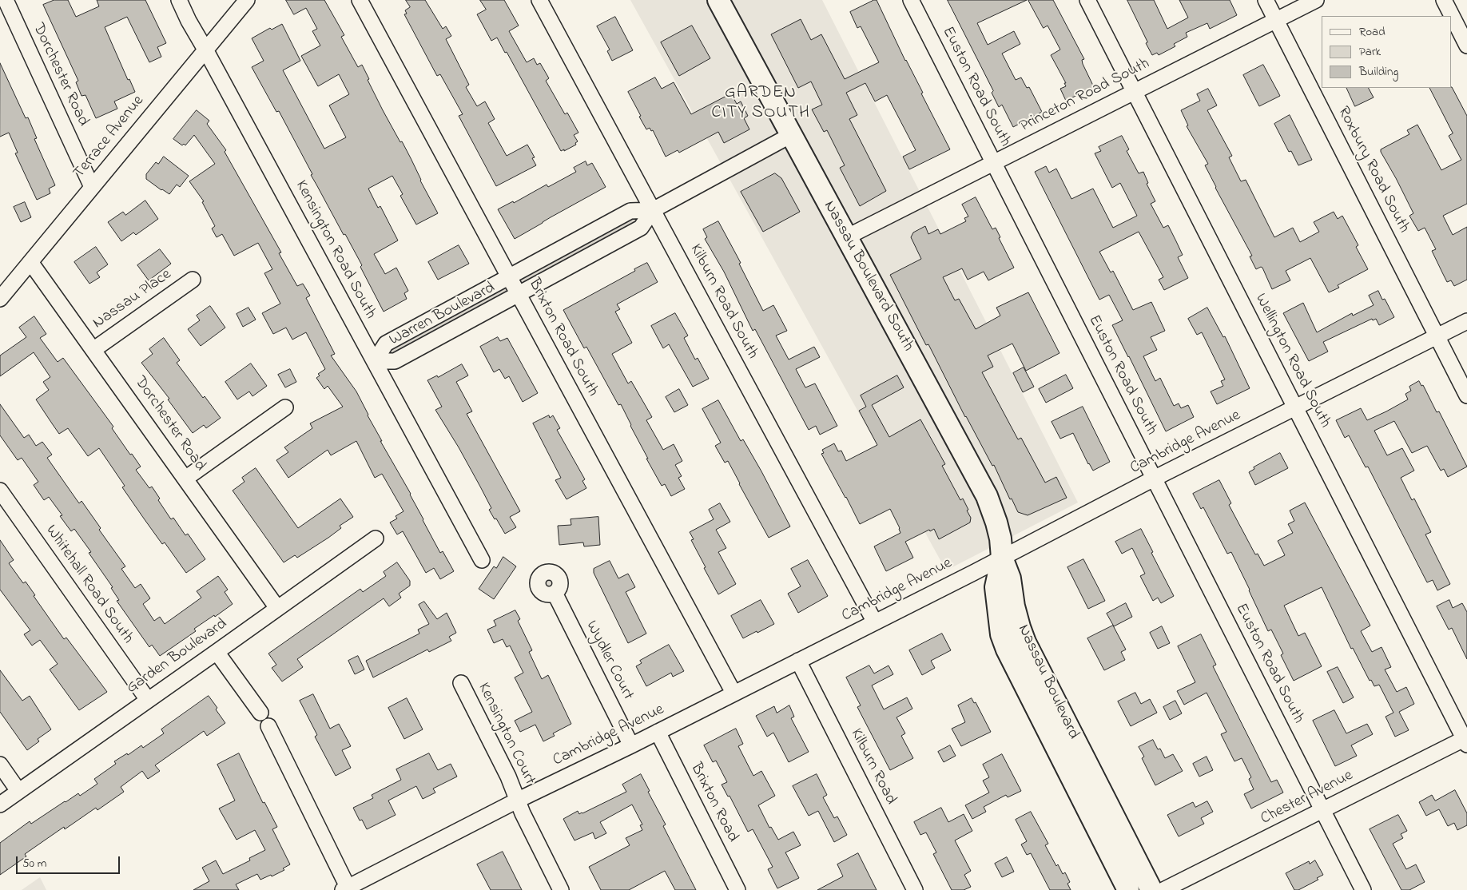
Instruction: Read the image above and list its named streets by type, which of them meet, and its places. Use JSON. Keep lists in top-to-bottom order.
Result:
{
  "streets": {
    "main road": ["Nassau Boulevard South", "Nassau Boulevard"],
    "street": [
      "Dorchester Road",
      "Euston Road South",
      "Princeton Road South",
      "Terrace Avenue",
      "Roxbury Road South",
      "Kensington Road South",
      "Nassau Place",
      "Kilburn Road South",
      "Warren Boulevard",
      "Brixton Road South",
      "Wellington Road South",
      "Cambridge Avenue",
      "Whitehall Road South",
      "Garden Boulevard",
      "Wydler Court",
      "Kensington Court",
      "Kilburn Road",
      "Chester Avenue",
      "Brixton Road"
    ]
  },
  "crossings": [
    ["Dorchester Road", "Terrace Avenue"],
    ["Dorchester Road", "Nassau Place"],
    ["Dorchester Road", "Garden Boulevard"],
    ["Euston Road South", "Princeton Road South"],
    ["Euston Road South", "Cambridge Avenue"],
    ["Euston Road South", "Chester Avenue"],
    ["Princeton Road South", "Roxbury Road South"],
    ["Princeton Road South", "Nassau Boulevard South"],
    ["Princeton Road South", "Wellington Road South"],
    ["Terrace Avenue", "Kensington Road South"],
    ["Roxbury Road South", "Cambridge Avenue"],
    ["Kensington Road South", "Warren Boulevard"],
    ["Nassau Boulevard South", "Warren Boulevard"],
    ["Nassau Boulevard South", "Cambridge Avenue"],
    ["Nassau Boulevard South", "Nassau Boulevard"],
    ["Kilburn Road South", "Warren Boulevard"],
    ["Kilburn Road South", "Cambridge Avenue"],
    ["Warren Boulevard", "Brixton Road South"],
    ["Brixton Road South", "Cambridge Avenue"],
    ["Wellington Road South", "Cambridge Avenue"],
    ["Wellington Road South", "Chester Avenue"],
    ["Cambridge Avenue", "Wydler Court"],
    ["Cambridge Avenue", "Nassau Boulevard"],
    ["Cambridge Avenue", "Kensington Court"],
    ["Cambridge Avenue", "Kilburn Road"],
    ["Cambridge Avenue", "Brixton Road"],
    ["Whitehall Road South", "Garden Boulevard"]
  ],
  "districts": ["GARDEN CITY SOUTH"],
  "legend": ["Road", "Park", "Building"],
  "scale_bar": "50 m"
}
